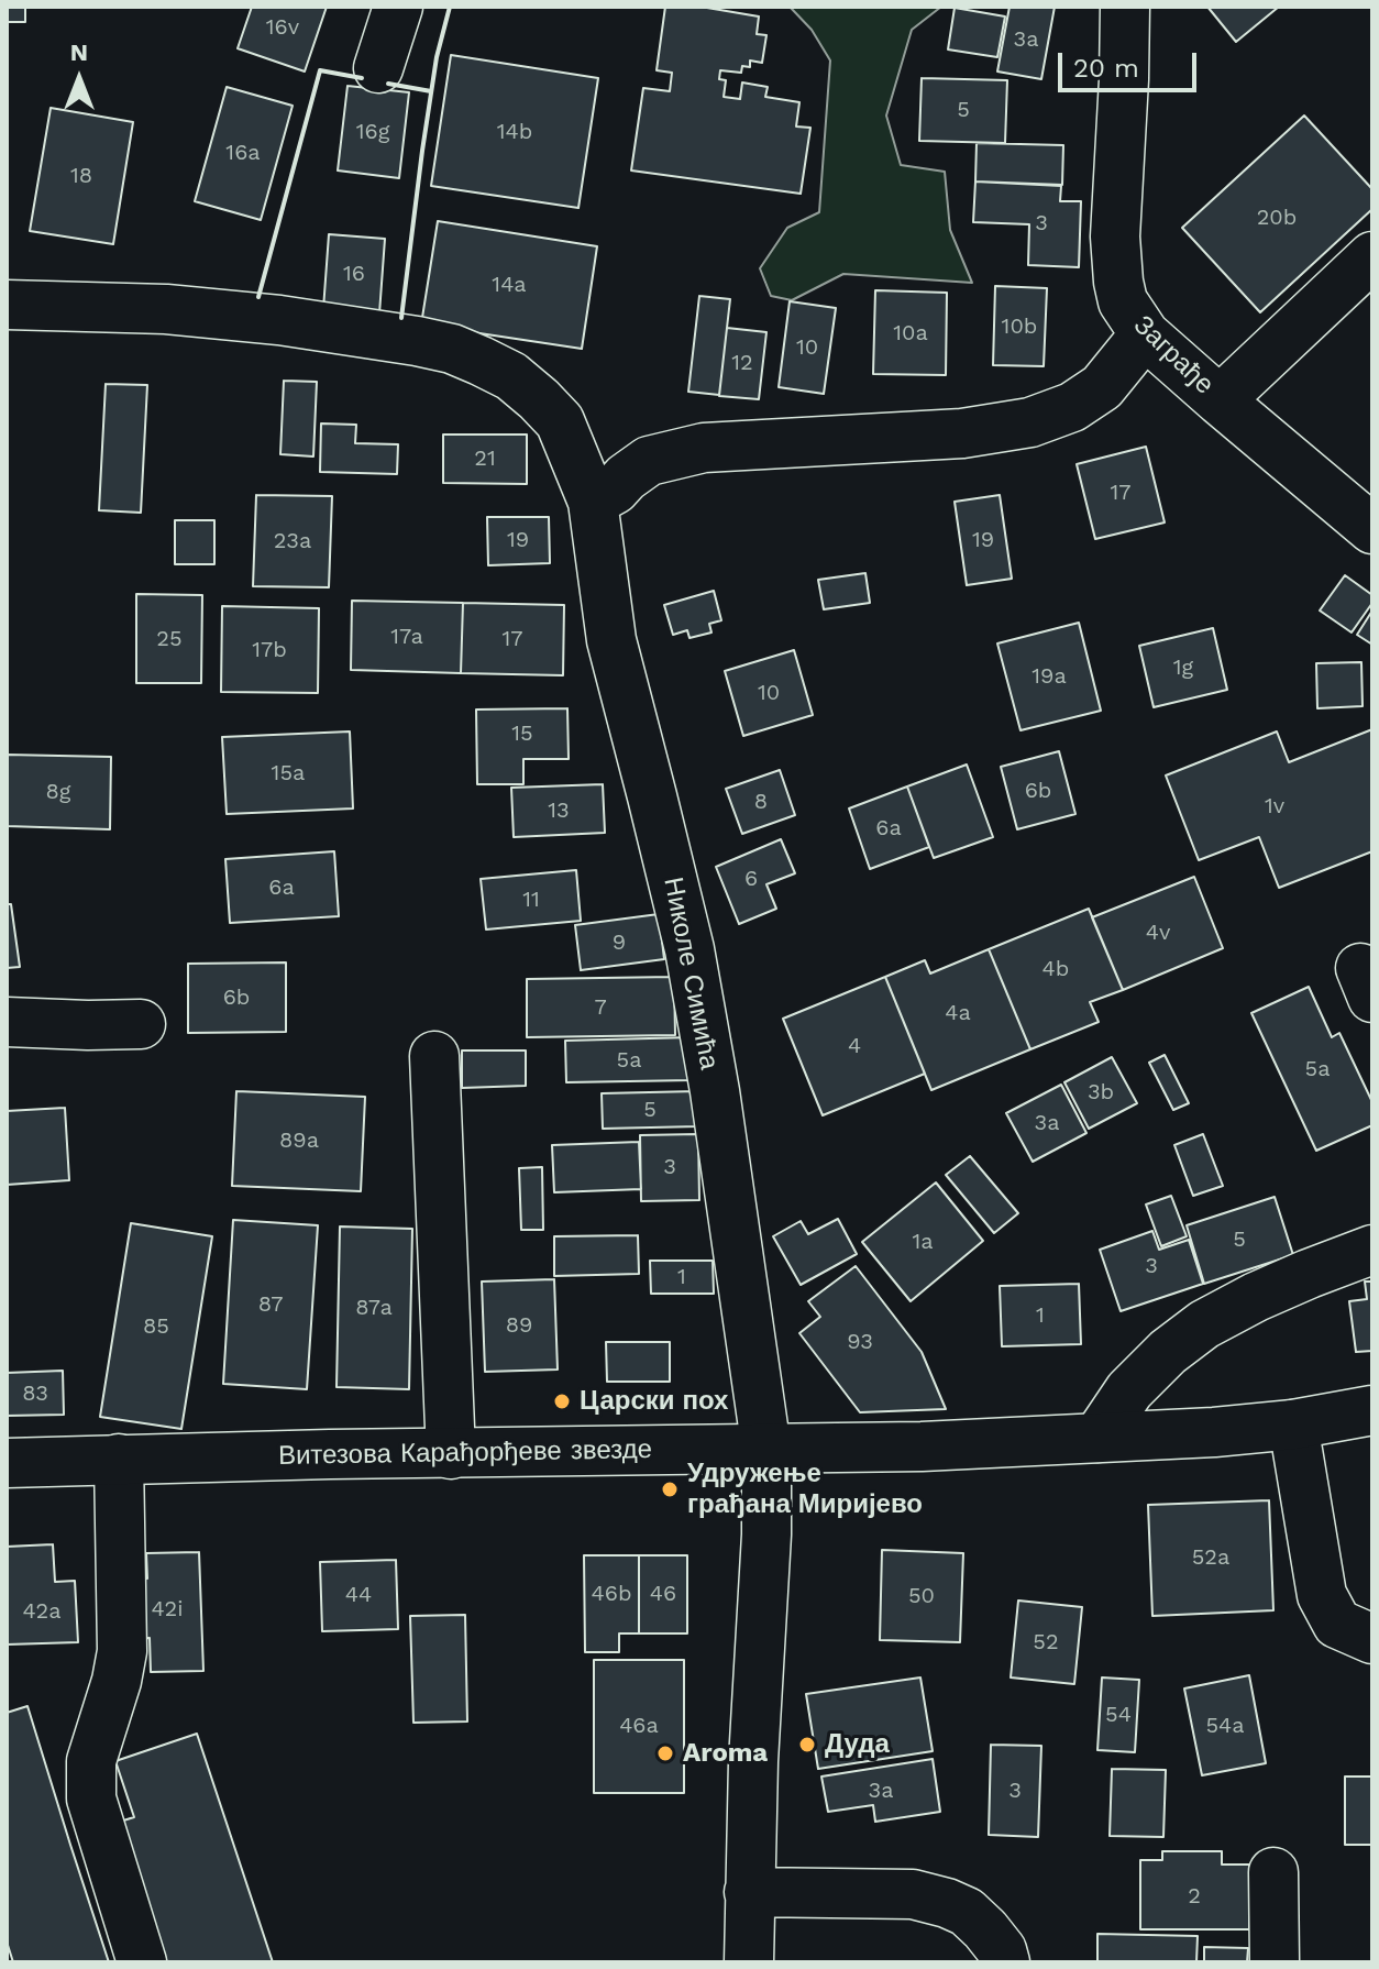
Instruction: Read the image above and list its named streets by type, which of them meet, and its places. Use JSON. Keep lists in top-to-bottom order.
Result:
{
  "streets": {
    "street": ["Заграђе", "Николе Симића", "Витезова Карађорђеве звезде"]
  },
  "crossings": [
    ["Николе Симића", "Витезова Карађорђеве звезде"]
  ],
  "places": [
    "Царски пох",
    "Удружење грађана Миријево",
    "Дуда",
    "Aroma"
  ],
  "house_numbers": [
    "16v",
    "3a",
    "5",
    "16g",
    "14b",
    "16a",
    "18",
    "20b",
    "3",
    "16",
    "14a",
    "10b",
    "10a",
    "10",
    "12",
    "21",
    "17",
    "19",
    "19",
    "23a",
    "17a",
    "25",
    "17",
    "17b",
    "1g",
    "19a",
    "10",
    "15",
    "15a",
    "6b",
    "8g",
    "8",
    "1v",
    "13",
    "6a",
    "6",
    "6a",
    "11",
    "4v",
    "9",
    "4b",
    "6b",
    "7",
    "4a",
    "4",
    "5a",
    "5a",
    "3b",
    "5",
    "3a",
    "89a",
    "3",
    "5",
    "1a",
    "3",
    "1",
    "87",
    "87a",
    "1",
    "89",
    "85",
    "93",
    "83",
    "52a",
    "46b",
    "46",
    "44",
    "50",
    "42i",
    "42a",
    "52",
    "54",
    "46a",
    "54a",
    "3a",
    "3",
    "2"
  ],
  "scale_bar": "20 m",
  "north": "top"
}
